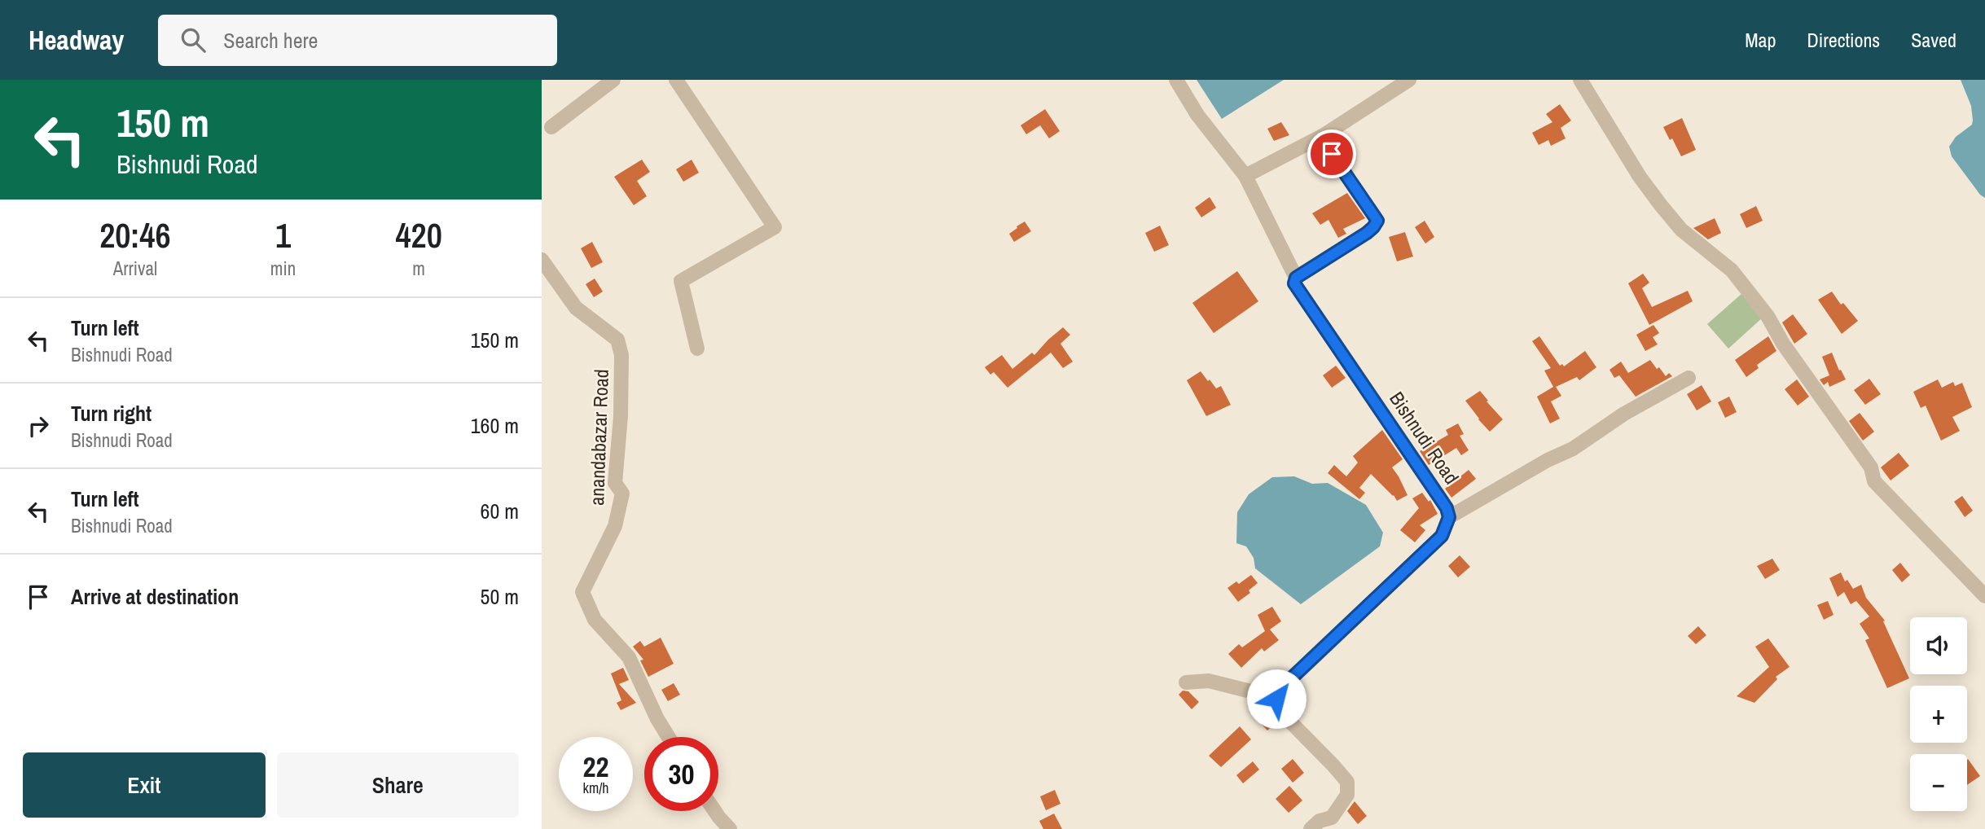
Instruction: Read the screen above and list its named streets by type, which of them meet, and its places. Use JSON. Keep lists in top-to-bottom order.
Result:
{
  "streets": {
    "street": ["anandabazar Road", "Bishnudi Road"]
  },
  "page": {
    "header": "Headway",
    "search": "Search here",
    "nav": ["Map", "Directions", "Saved"],
    "turn": ["150 m", "Bishnudi Road"],
    "eta": [
      "20:46",
      "Arrival",
      "1",
      "min",
      "420",
      "m"
    ],
    "list": [
      {
        "name": "Turn left",
        "note": "Bishnudi Road",
        "value": "150 m"
      },
      {
        "name": "Turn right",
        "note": "Bishnudi Road",
        "value": "160 m"
      },
      {
        "name": "Turn left",
        "note": "Bishnudi Road",
        "value": "60 m"
      },
      {
        "name": "Arrive at destination",
        "value": "50 m"
      }
    ],
    "map_buttons": ["+", "−"],
    "speed": "22 km/h",
    "limit": "30",
    "buttons": ["Exit", "Share"]
  }
}
